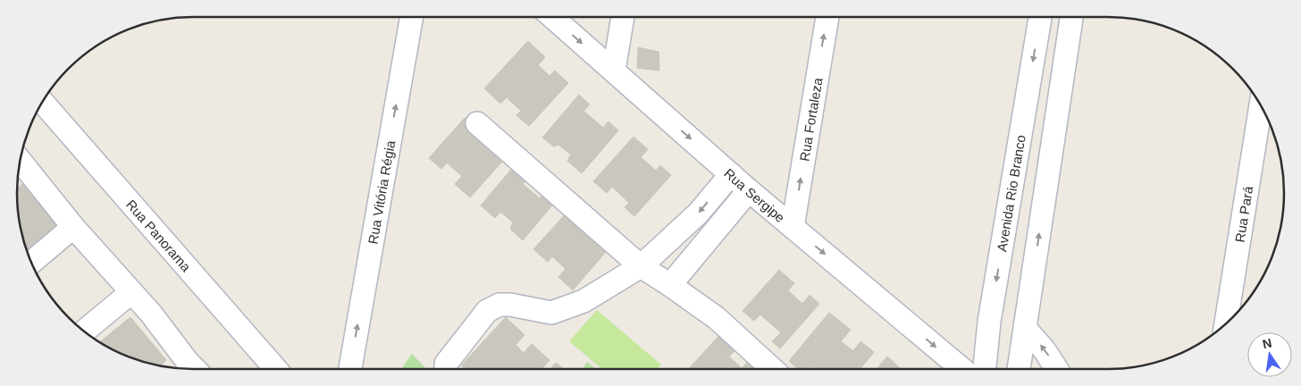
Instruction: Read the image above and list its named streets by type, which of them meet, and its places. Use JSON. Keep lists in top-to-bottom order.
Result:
{
  "streets": {
    "street": [
      "Rua Fortaleza",
      "Rua Vitória Régia",
      "Avenida Rio Branco",
      "Rua Sergipe",
      "Rua Pará",
      "Rua Panorama"
    ]
  },
  "crossings": [
    ["Rua Fortaleza", "Rua Sergipe"]
  ],
  "one_way": ["Rua Fortaleza", "Rua Vitória Régia"],
  "north": "top"
}
